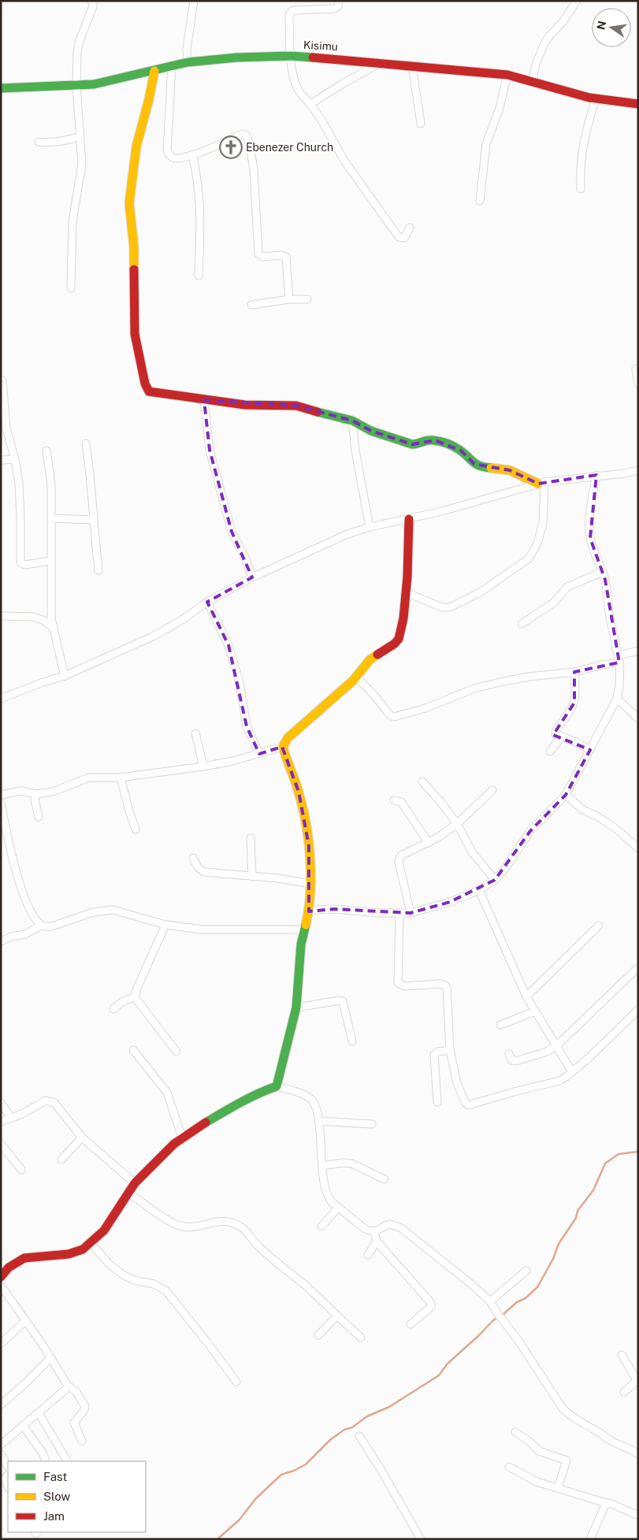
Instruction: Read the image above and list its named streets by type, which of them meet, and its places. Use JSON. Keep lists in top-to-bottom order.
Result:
{
  "streets": {
    "street": ["Kisimu"]
  },
  "places": {
    "church": ["Ebenezer Church"]
  },
  "legend": ["Fast", "Slow", "Jam"],
  "north": "left"
}
